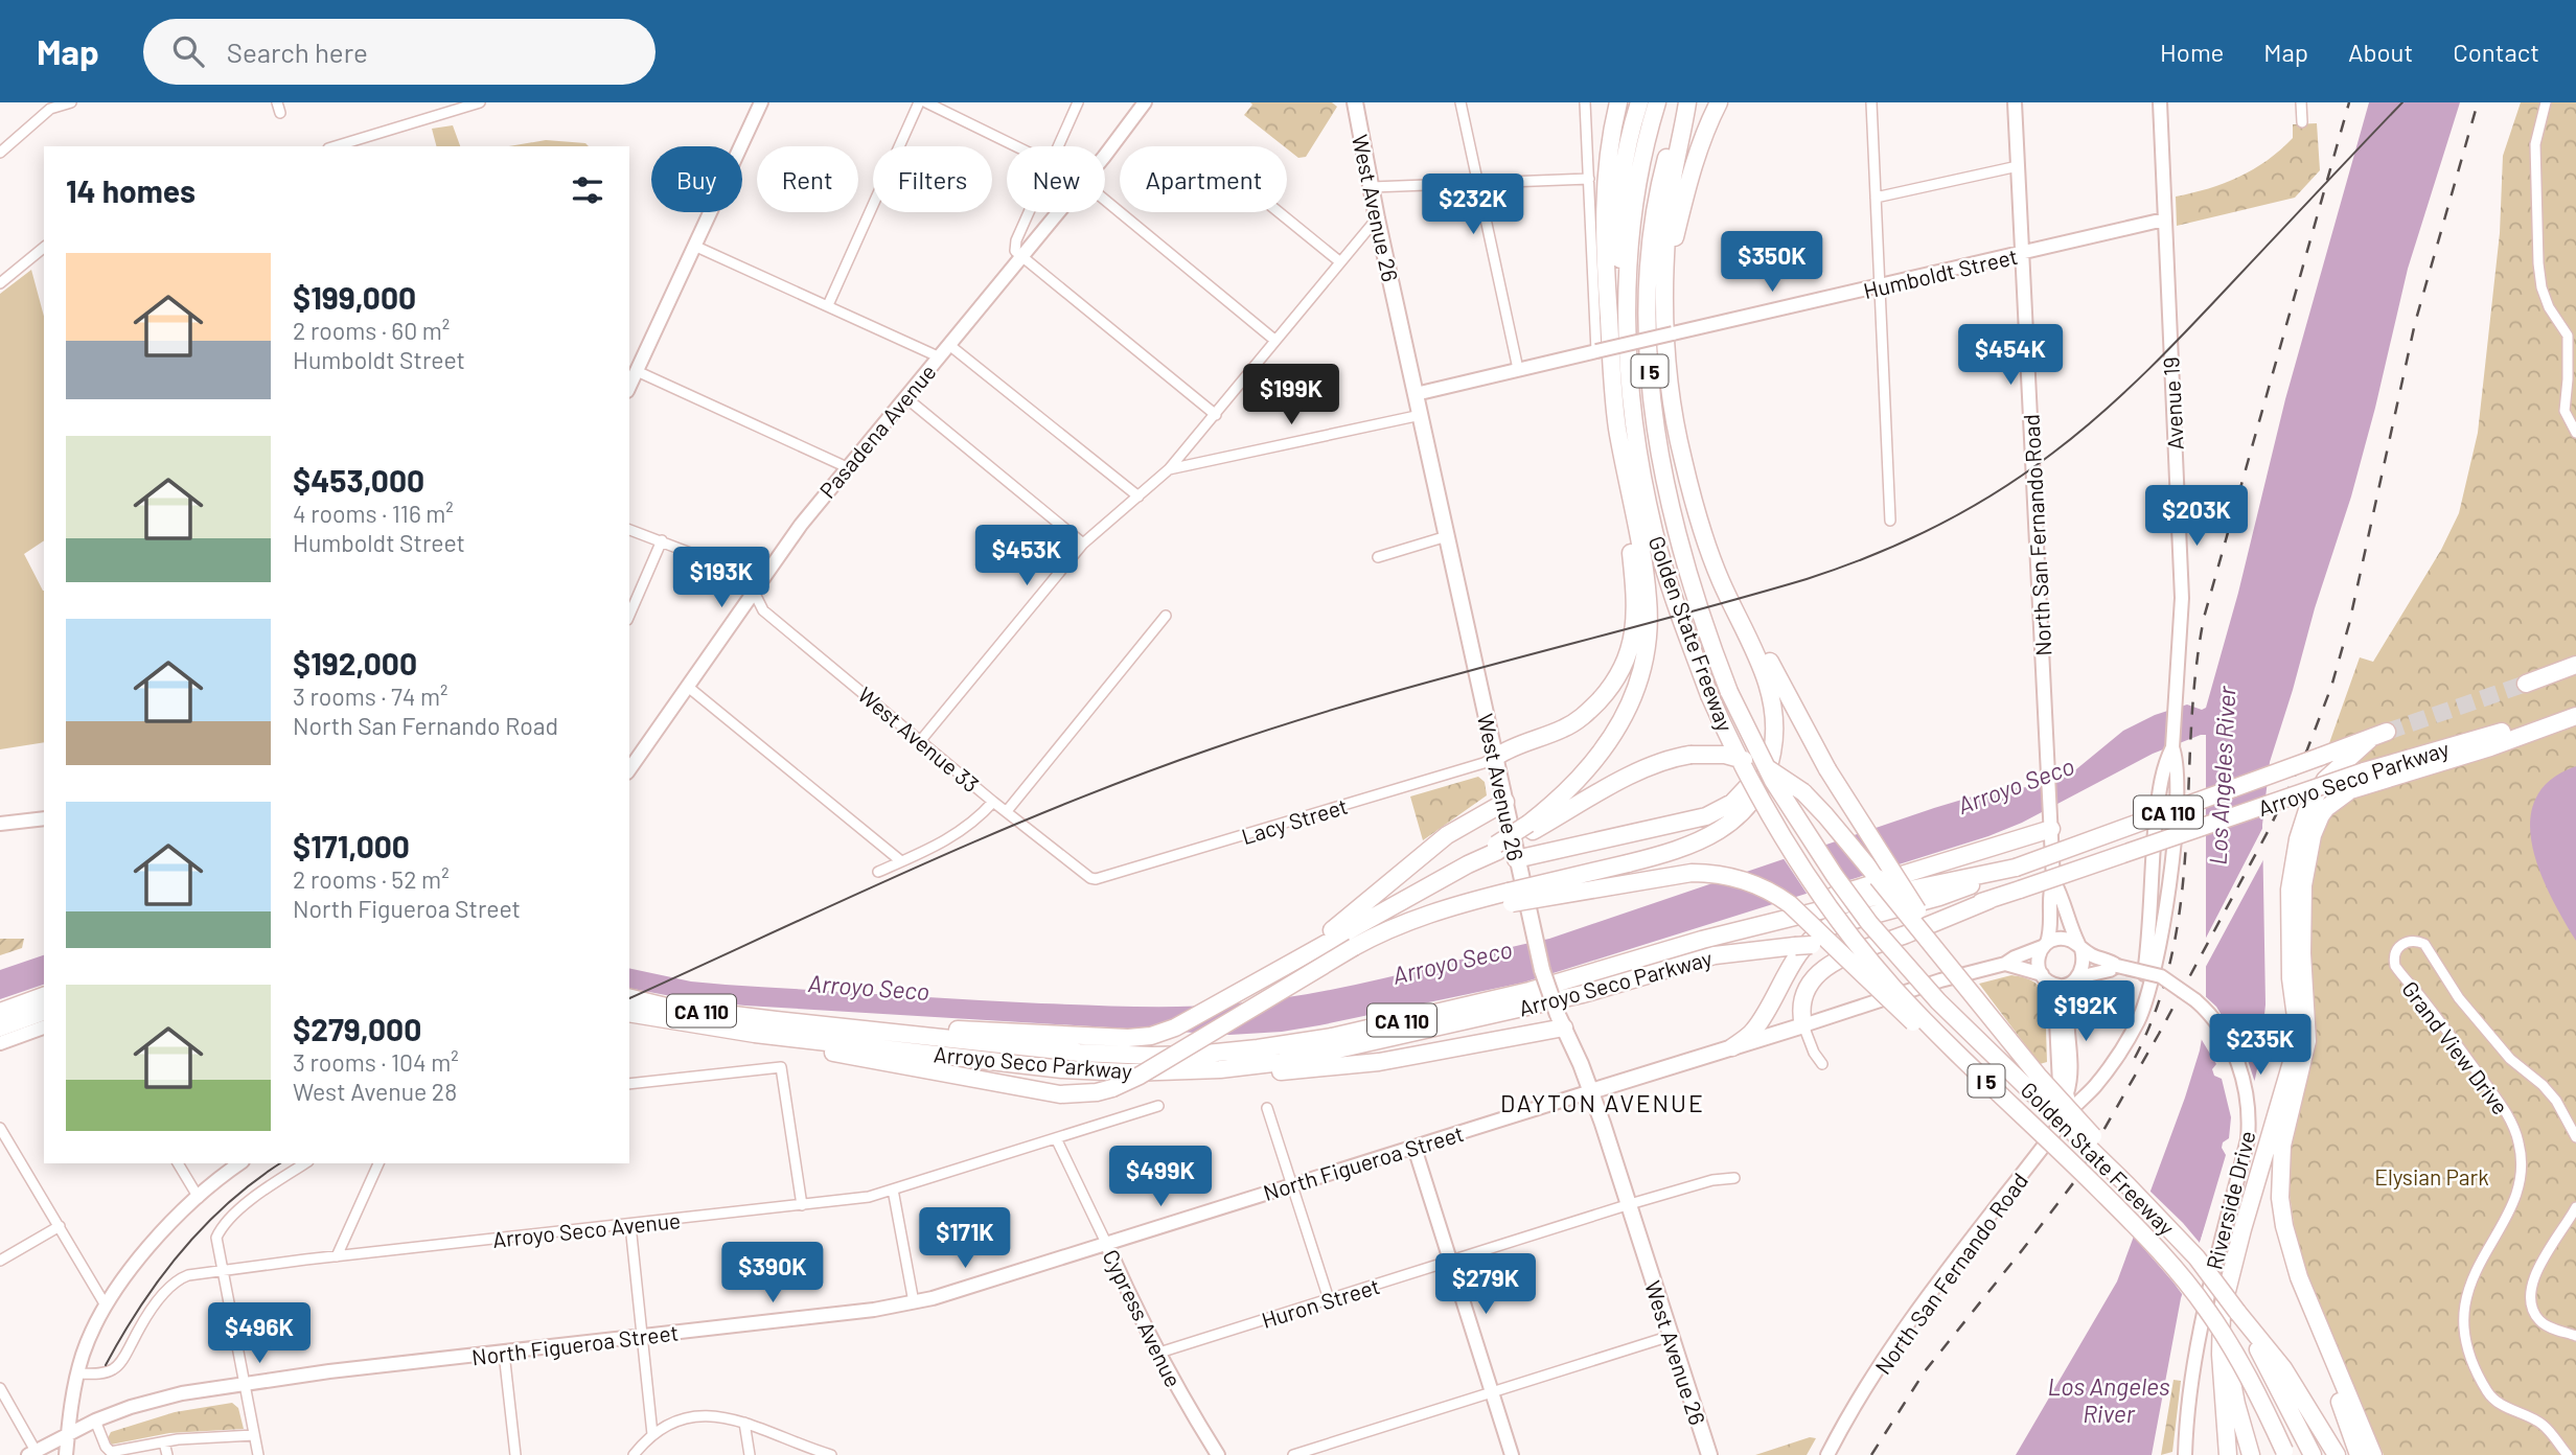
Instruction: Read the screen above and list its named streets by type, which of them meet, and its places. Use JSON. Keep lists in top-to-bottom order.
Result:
{
  "streets": {
    "highway": [
      "I 5",
      "Golden State Freeway",
      "Arroyo Seco Parkway",
      "CA 110"
    ],
    "main road": [
      "West Avenue 26",
      "Humboldt Street",
      "Avenue 19",
      "Pasadena Avenue",
      "North San Fernando Road",
      "North Figueroa Street",
      "Riverside Drive",
      "Cypress Avenue"
    ],
    "street": [
      "West Avenue 33",
      "Lacy Street",
      "Grand View Drive",
      "Arroyo Seco Avenue",
      "Huron Street"
    ]
  },
  "crossings": [
    ["West Avenue 26", "Humboldt Street"],
    ["West Avenue 26", "Lacy Street"],
    ["West Avenue 26", "North Figueroa Street"],
    ["West Avenue 26", "Huron Street"],
    ["Humboldt Street", "Avenue 19"],
    ["Humboldt Street", "North San Fernando Road"],
    ["Avenue 19", "North San Fernando Road"],
    ["Pasadena Avenue", "West Avenue 33"],
    ["North San Fernando Road", "North Figueroa Street"],
    ["North San Fernando Road", "Riverside Drive"],
    ["West Avenue 33", "Lacy Street"],
    ["North Figueroa Street", "Riverside Drive"],
    ["North Figueroa Street", "Cypress Avenue"],
    ["Arroyo Seco Avenue", "Cypress Avenue"],
    ["Huron Street", "Cypress Avenue"]
  ],
  "districts": ["DAYTON AVENUE"],
  "water": ["Los Angeles River", "Arroyo Seco"],
  "parks": ["Elysian Park"],
  "page": {
    "header": "Map",
    "search": "Search here",
    "nav": [
      "Home",
      "Map",
      "About",
      "Contact"
    ],
    "chip": [
      "Buy",
      "Rent",
      "Filters",
      "New",
      "Apartment"
    ],
    "heading": "14 homes",
    "price": [
      "$232K",
      "$350K",
      "$454K",
      "$199K",
      "$203K",
      "$453K",
      "$193K",
      "$192K",
      "$235K",
      "$499K",
      "$171K",
      "$390K",
      "$279K",
      "$496K"
    ],
    "list": [
      {
        "name": "$199,000",
        "note": "2 rooms · 60 m² · Humboldt Street"
      },
      {
        "name": "$453,000",
        "note": "4 rooms · 116 m² · Humboldt Street"
      },
      {
        "name": "$192,000",
        "note": "3 rooms · 74 m² · North San Fernando Road"
      },
      {
        "name": "$171,000",
        "note": "2 rooms · 52 m² · North Figueroa Street"
      },
      {
        "name": "$279,000",
        "note": "3 rooms · 104 m² · West Avenue 28"
      }
    ]
  }
}
